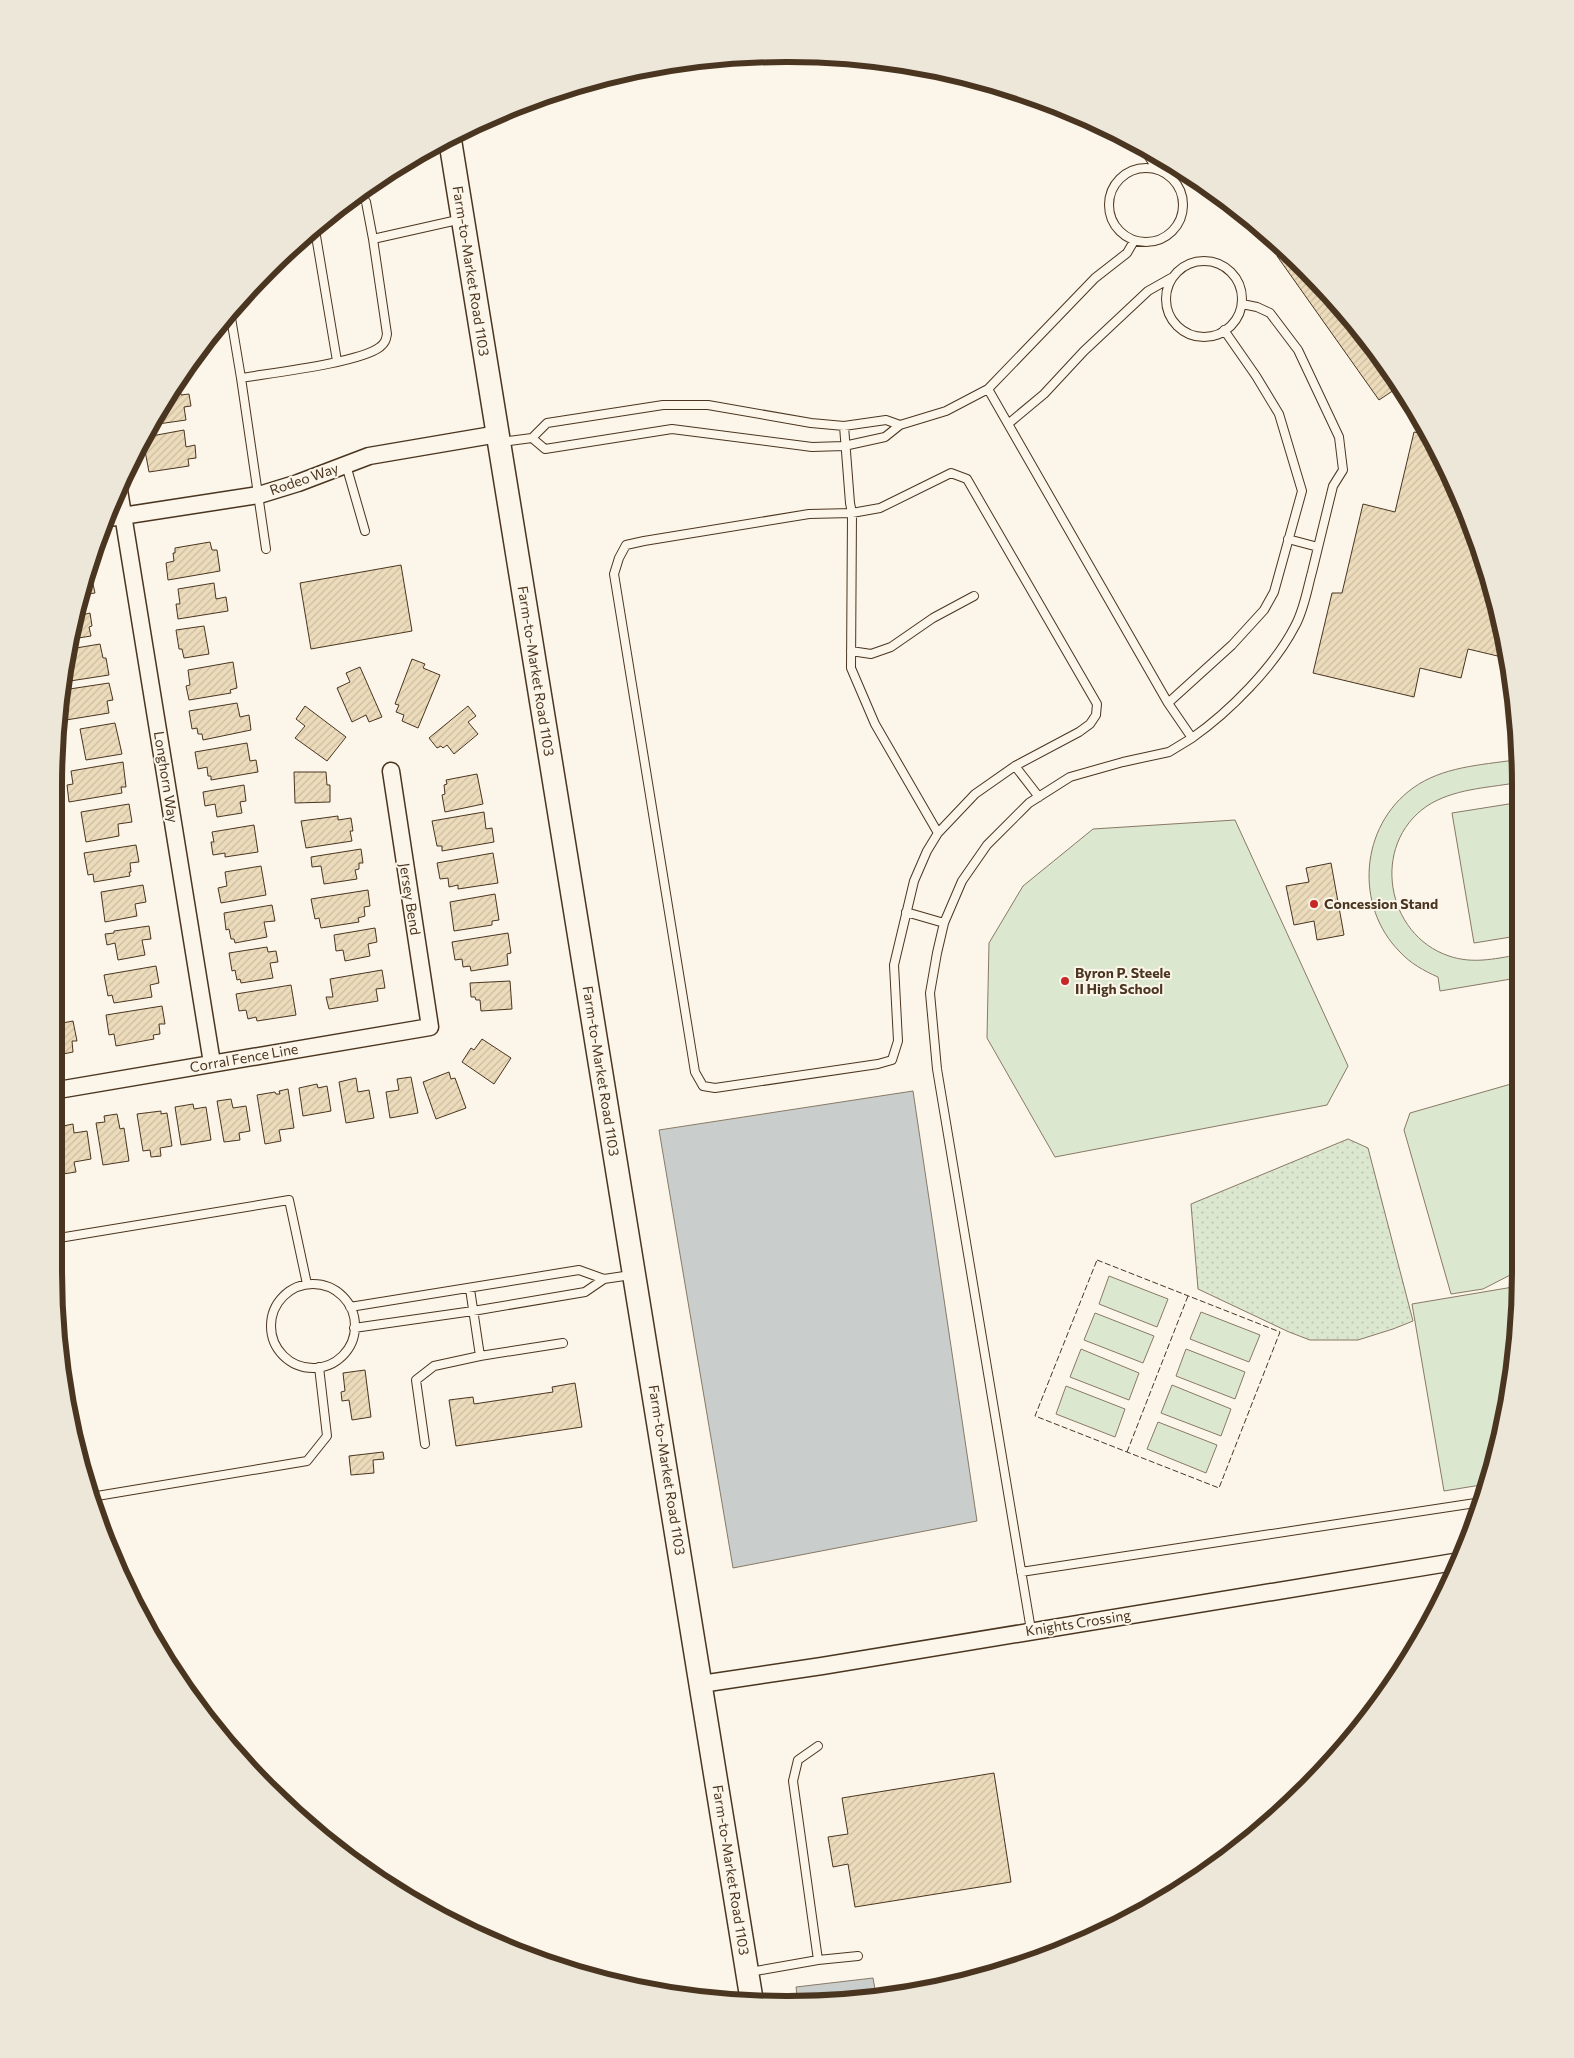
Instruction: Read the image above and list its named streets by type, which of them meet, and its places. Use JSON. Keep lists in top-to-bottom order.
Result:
{
  "streets": {
    "main road": ["Farm-to-Market Road 1103"],
    "street": [
      "Rodeo Way",
      "Longhorn Way",
      "Jersey Bend",
      "Corral Fence Line",
      "Knights Crossing"
    ]
  },
  "crossings": [
    ["Farm-to-Market Road 1103", "Rodeo Way"],
    ["Farm-to-Market Road 1103", "Knights Crossing"],
    ["Rodeo Way", "Longhorn Way"],
    ["Longhorn Way", "Corral Fence Line"],
    ["Jersey Bend", "Corral Fence Line"]
  ],
  "places": ["Concession Stand", "Byron P. Steele II High School"]
}
